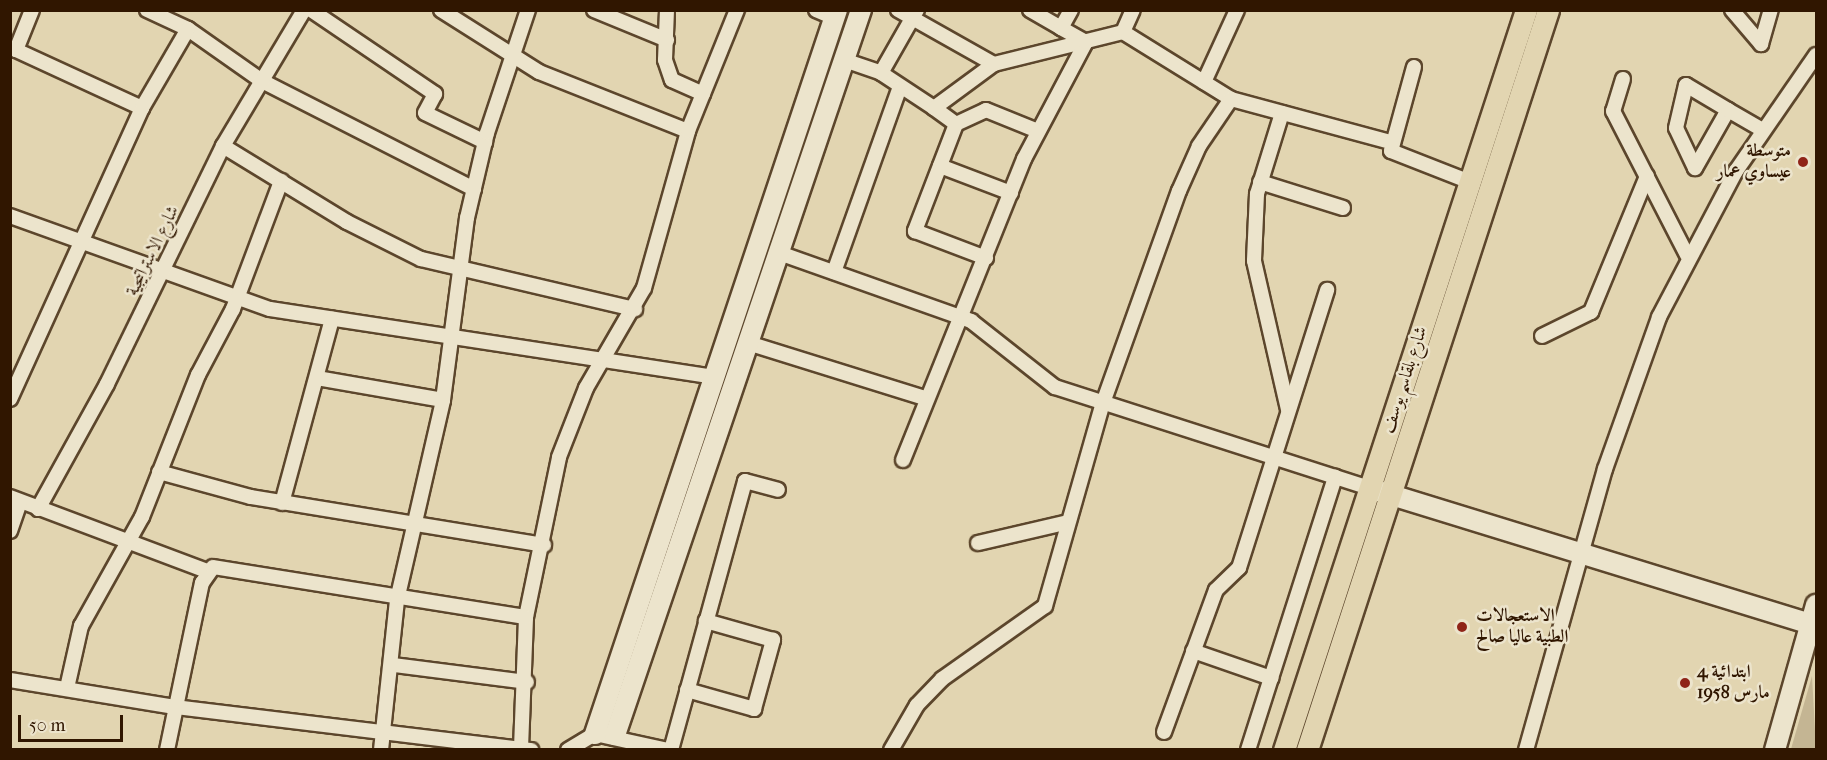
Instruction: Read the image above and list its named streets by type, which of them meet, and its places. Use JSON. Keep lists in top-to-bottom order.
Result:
{
  "streets": {
    "main road": ["شارع بلقاسم يوسف"],
    "street": ["شارع الاستراتيجية"]
  },
  "places": ["متوسطة عيساوي عمار", "الاستعجالات الطبية عاليا صالح", "ابتدائية 4 مارس 1958"],
  "scale_bar": "50 m"
}
